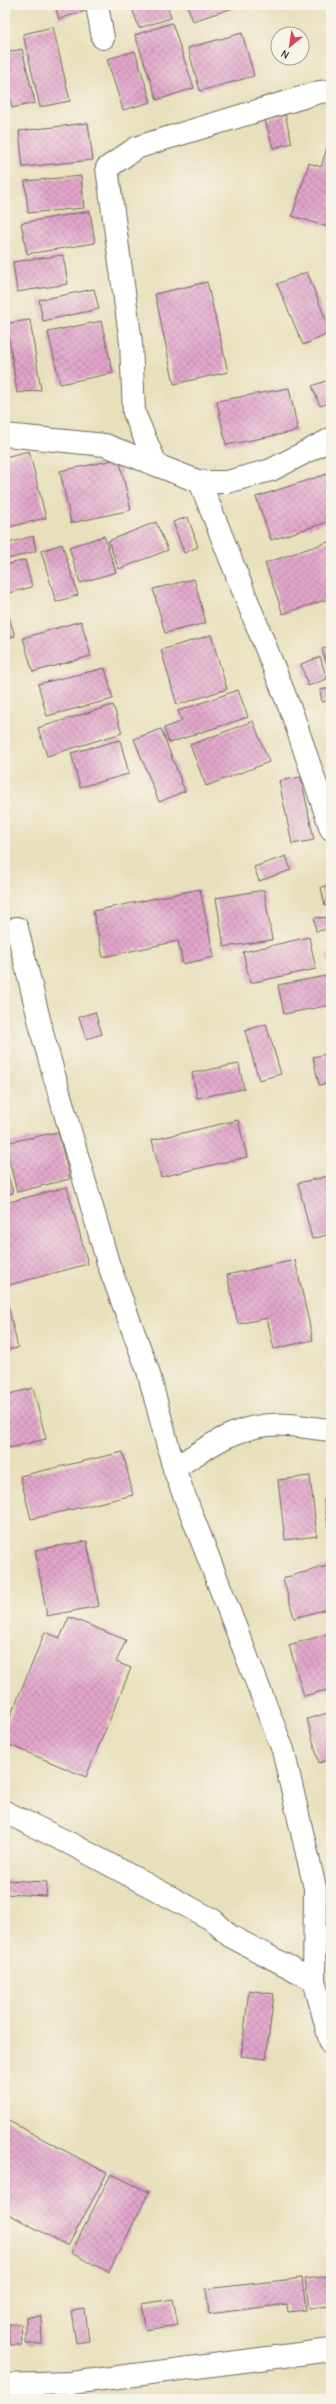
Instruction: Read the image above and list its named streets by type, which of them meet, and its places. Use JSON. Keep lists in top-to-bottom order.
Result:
{
  "north": "bottom left"
}
